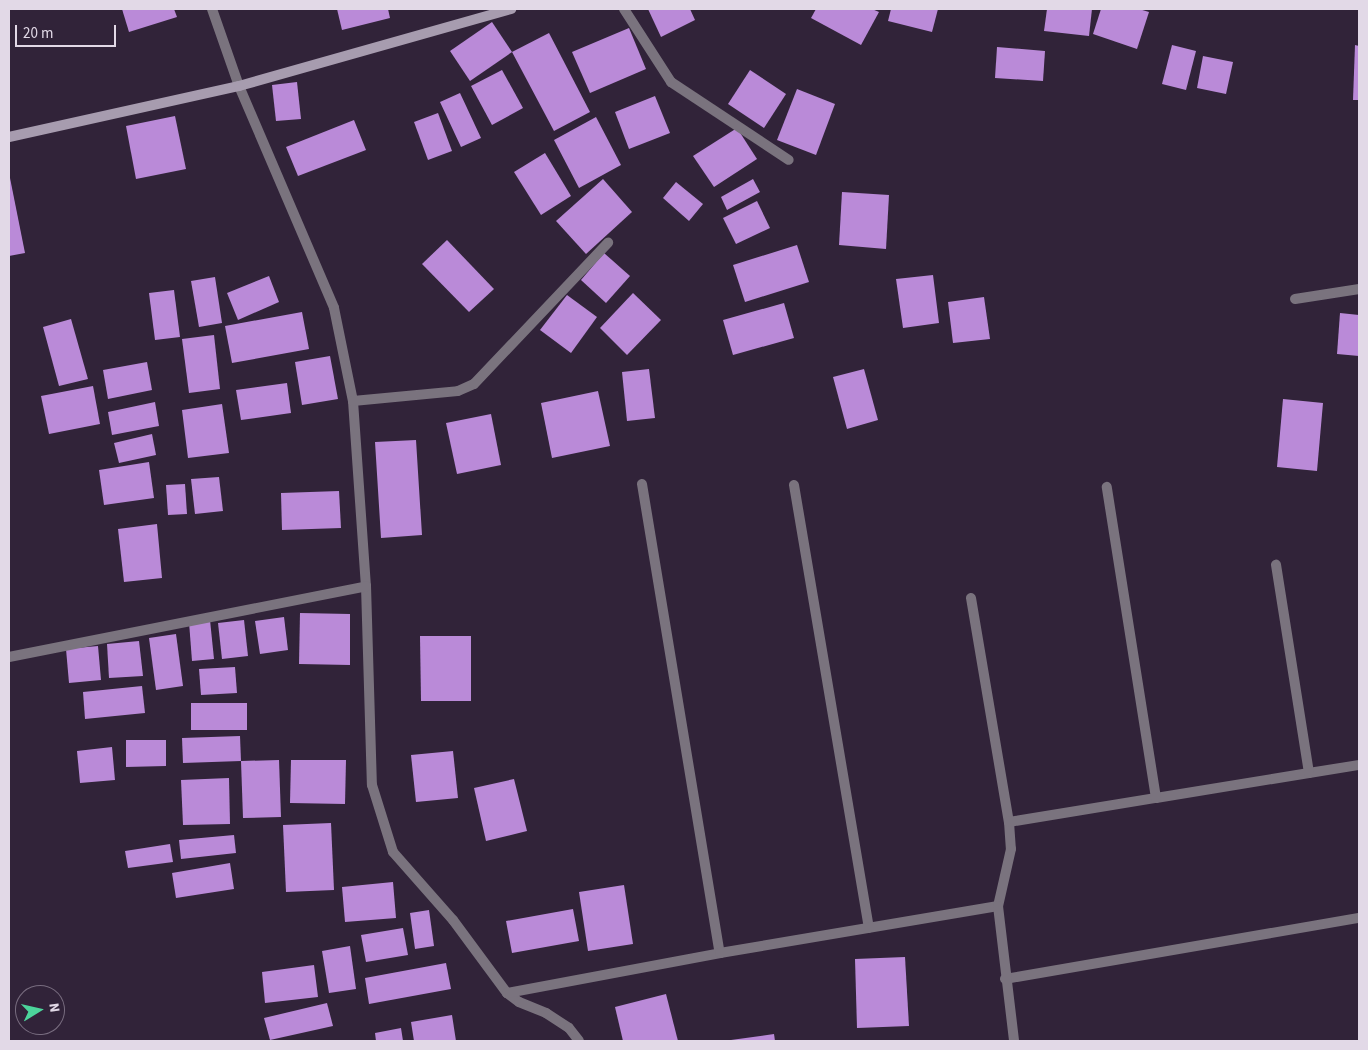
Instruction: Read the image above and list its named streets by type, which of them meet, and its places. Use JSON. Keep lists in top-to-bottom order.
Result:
{
  "scale_bar": "20 m",
  "north": "right"
}
